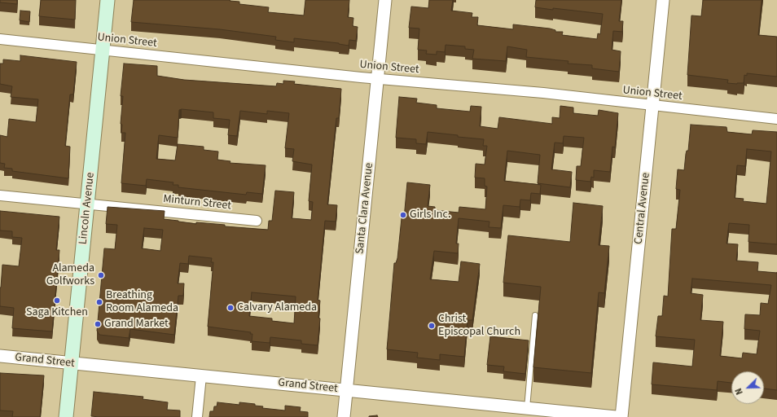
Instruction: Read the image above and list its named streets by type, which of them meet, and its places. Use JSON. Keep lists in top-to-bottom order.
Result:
{
  "streets": {
    "main road": ["Lincoln Avenue"],
    "street": [
      "Union Street",
      "Minturn Street",
      "Santa Clara Avenue",
      "Central Avenue",
      "Grand Street"
    ]
  },
  "crossings": [
    ["Union Street", "Lincoln Avenue"],
    ["Union Street", "Santa Clara Avenue"],
    ["Union Street", "Central Avenue"],
    ["Minturn Street", "Lincoln Avenue"],
    ["Lincoln Avenue", "Grand Street"],
    ["Santa Clara Avenue", "Grand Street"]
  ],
  "places": [
    "Girls Inc.",
    "Alameda Golfworks",
    "Saga Kitchen",
    "Breathing Room Alameda",
    "Calvary Alameda",
    "Grand Market",
    "Christ Episcopal Church"
  ],
  "north": "bottom left"
}
